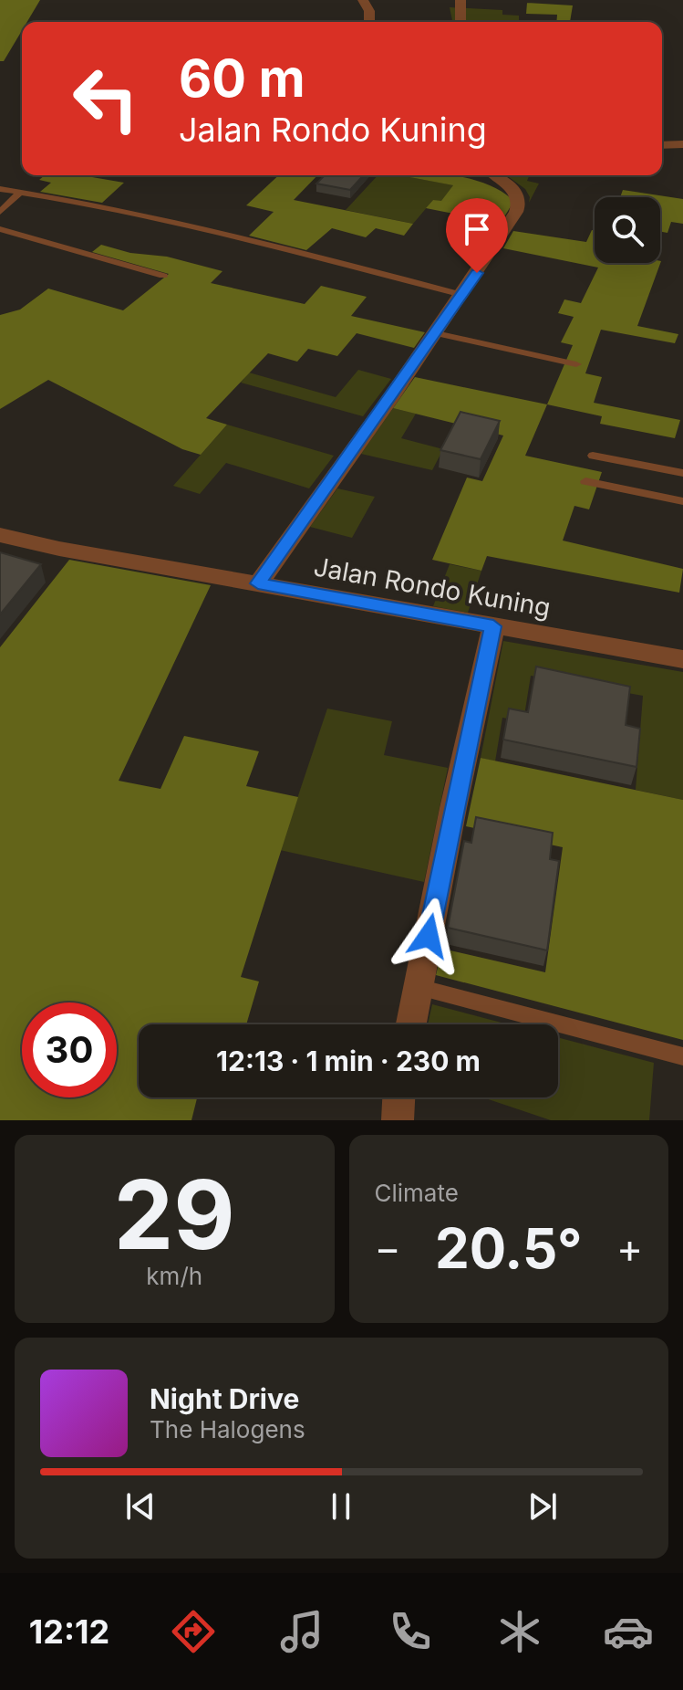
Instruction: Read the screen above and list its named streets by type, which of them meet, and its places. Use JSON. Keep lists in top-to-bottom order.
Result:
{
  "streets": {
    "street": ["Jalan Rondo Kuning"]
  },
  "page": {
    "turn": ["60 m", "Jalan Rondo Kuning"],
    "limit": "30",
    "trip": "12:13 · 1 min · 230 m",
    "tile": [
      ["29", "km/h"],
      "Climate"
    ],
    "heat": ["−", "20.5°", "+"],
    "song": ["Night Drive", "The Halogens"],
    "tabs": "12:12"
  }
}
